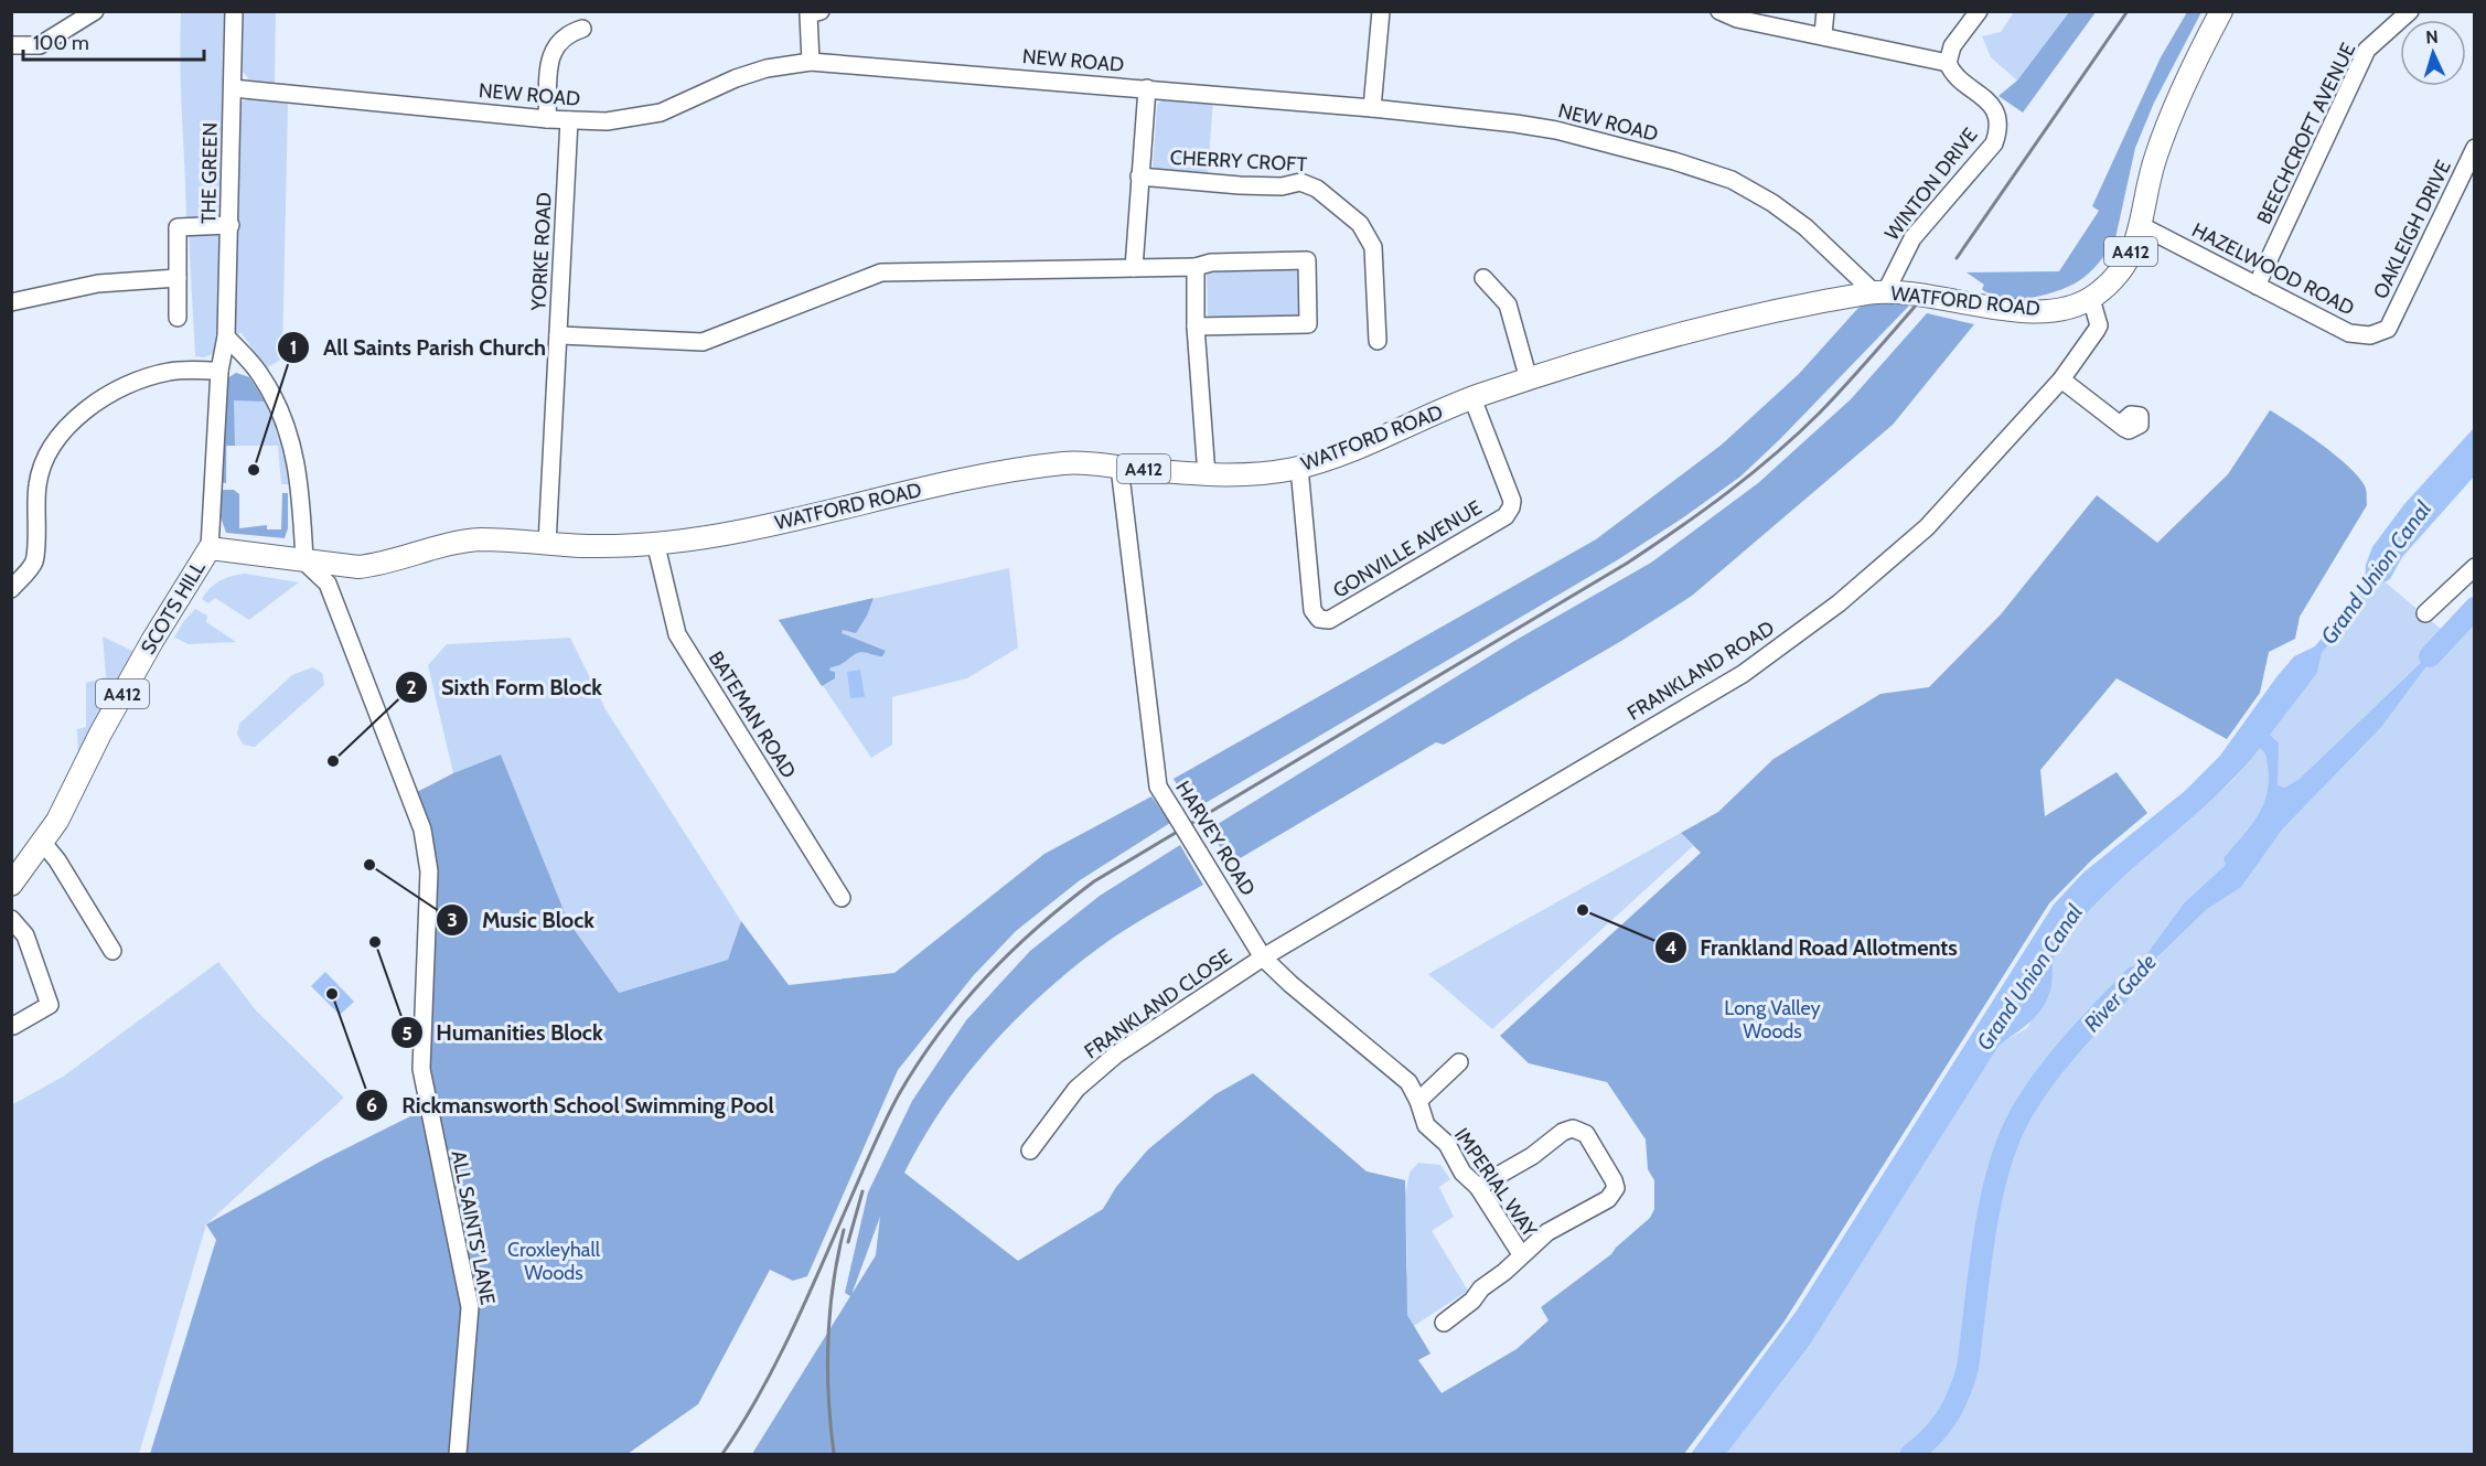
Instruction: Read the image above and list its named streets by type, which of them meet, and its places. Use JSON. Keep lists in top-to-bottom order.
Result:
{
  "streets": {
    "main road": ["A412", "WATFORD ROAD", "SCOTS HILL"],
    "street": [
      "NEW ROAD",
      "BEECHCROFT AVENUE",
      "CHERRY CROFT",
      "THE GREEN",
      "WINTON DRIVE",
      "OAKLEIGH DRIVE",
      "YORKE ROAD",
      "HAZELWOOD ROAD",
      "GONVILLE AVENUE",
      "FRANKLAND ROAD",
      "BATEMAN ROAD",
      "HARVEY ROAD",
      "FRANKLAND CLOSE",
      "IMPERIAL WAY",
      "ALL SAINTS' LANE"
    ]
  },
  "crossings": [
    ["NEW ROAD", "THE GREEN"],
    ["NEW ROAD", "WINTON DRIVE"],
    ["NEW ROAD", "YORKE ROAD"],
    ["NEW ROAD", "WATFORD ROAD"],
    ["BEECHCROFT AVENUE", "HAZELWOOD ROAD"],
    ["THE GREEN", "WATFORD ROAD"],
    ["THE GREEN", "SCOTS HILL"],
    ["WINTON DRIVE", "WATFORD ROAD"],
    ["OAKLEIGH DRIVE", "HAZELWOOD ROAD"],
    ["YORKE ROAD", "WATFORD ROAD"],
    ["A412", "HAZELWOOD ROAD"],
    ["A412", "WATFORD ROAD"],
    ["A412", "FRANKLAND ROAD"],
    ["WATFORD ROAD", "GONVILLE AVENUE"],
    ["WATFORD ROAD", "SCOTS HILL"],
    ["WATFORD ROAD", "FRANKLAND ROAD"],
    ["WATFORD ROAD", "BATEMAN ROAD"],
    ["WATFORD ROAD", "HARVEY ROAD"],
    ["WATFORD ROAD", "ALL SAINTS' LANE"],
    ["FRANKLAND ROAD", "HARVEY ROAD"],
    ["FRANKLAND ROAD", "FRANKLAND CLOSE"],
    ["HARVEY ROAD", "FRANKLAND CLOSE"],
    ["HARVEY ROAD", "IMPERIAL WAY"]
  ],
  "water": ["Grand Union Canal", "River Gade"],
  "parks": ["Long Valley Woods", "Croxleyhall Woods"],
  "places": [
    "All Saints Parish Church",
    "Sixth Form Block",
    "Music Block",
    "Frankland Road Allotments",
    "Humanities Block",
    "Rickmansworth School Swimming Pool"
  ],
  "scale_bar": "100 m",
  "north": "top"
}
